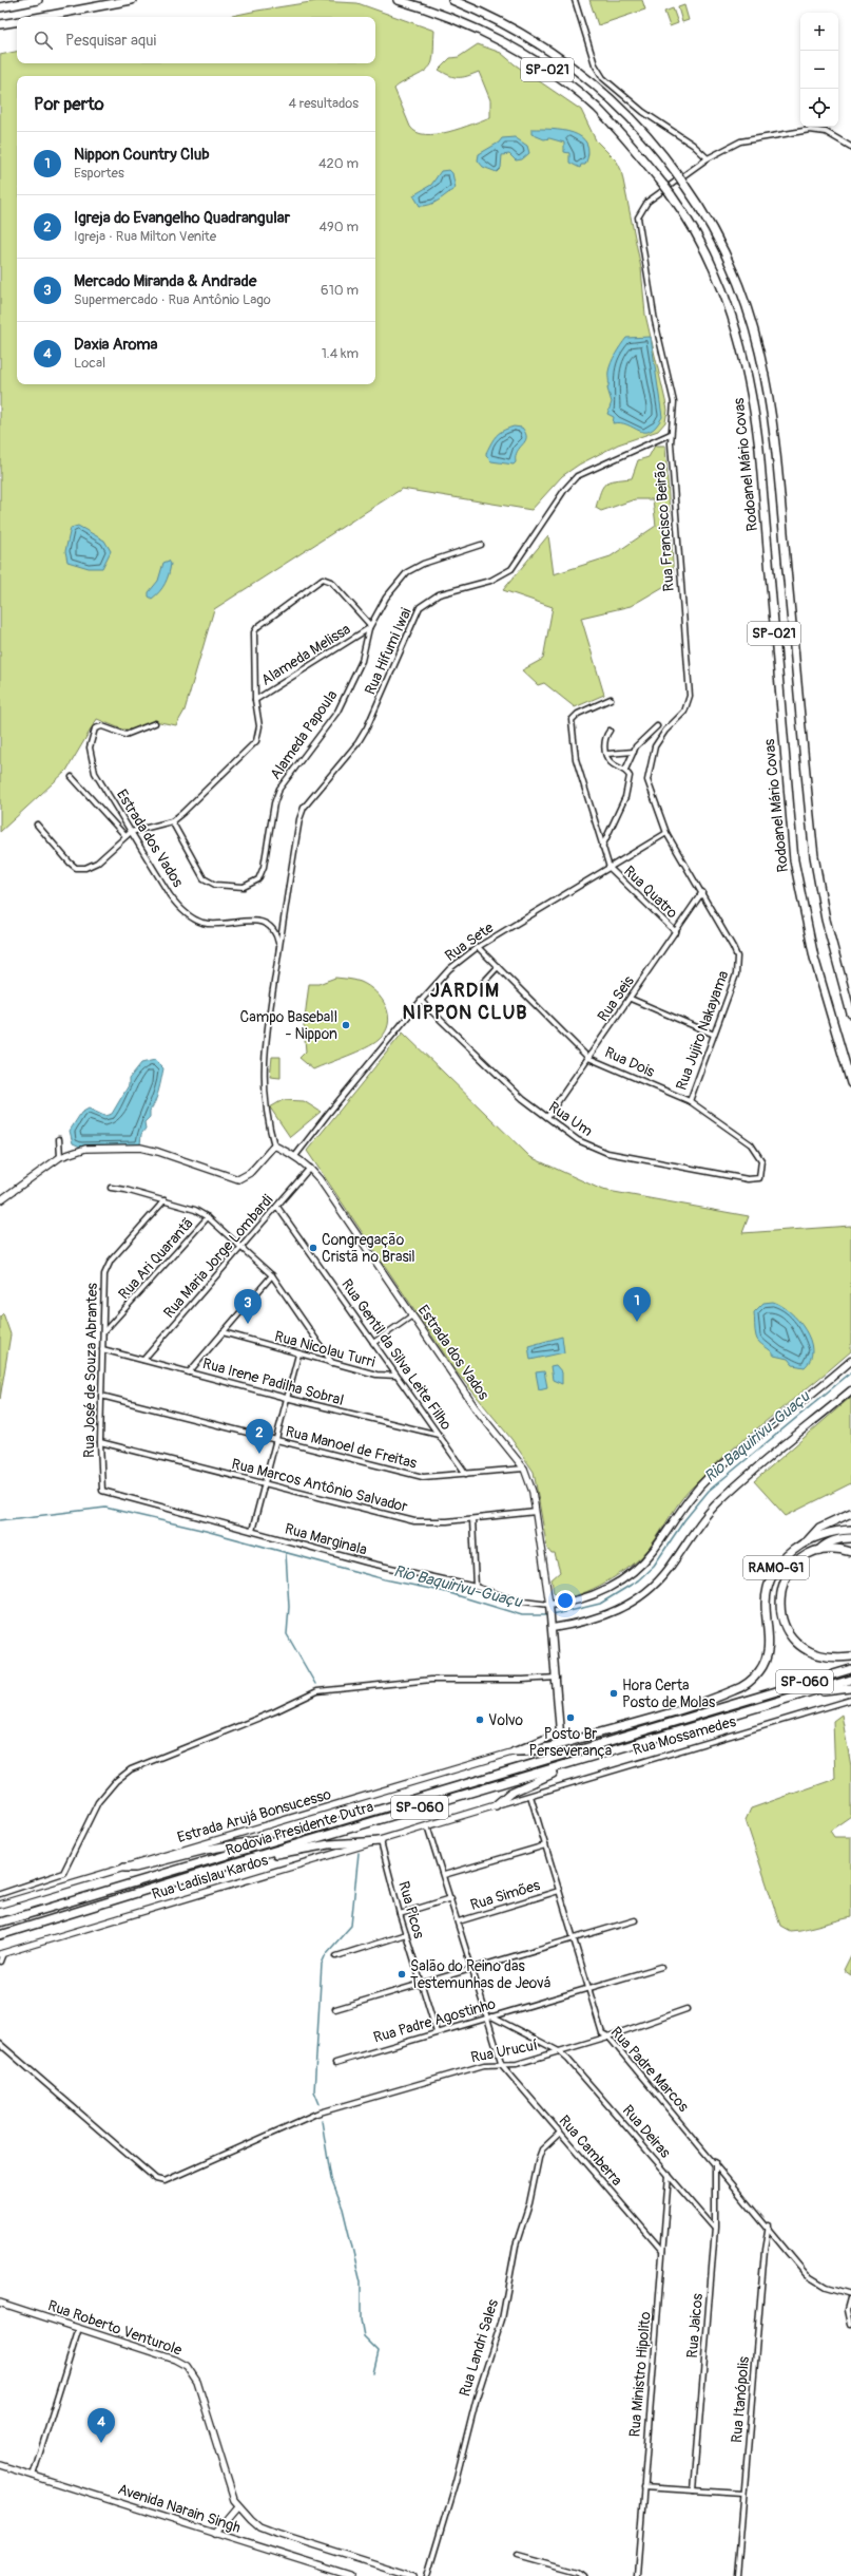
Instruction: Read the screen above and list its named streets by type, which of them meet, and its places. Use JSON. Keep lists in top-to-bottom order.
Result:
{
  "streets": {
    "highway": [
      "SP-021",
      "Rodoanel Mário Covas",
      "RAMO-G1",
      "SP-060",
      "Rodovia Presidente Dutra"
    ],
    "street": [
      "Rua Francisco Beirão",
      "Rua Hifumi Iwai",
      "Alameda Melissa",
      "Alameda Papoula",
      "Estrada dos Vados",
      "Rua Quatro",
      "Rua Sete",
      "Rua Seis",
      "Rua Jujiro Nakayama",
      "Rua Dois",
      "Rua Um",
      "Rua Maria Jorge Lombardi",
      "Rua Ari Quarantã",
      "Rua Nicolau Turri",
      "Rua Gentil da Silva Leite Filho",
      "Rua José de Souza Abrantes",
      "Rua Irene Padilha Sobral",
      "Rua Manoel de Freitas",
      "Rua Marcos Antônio Salvador",
      "Rua Marginala",
      "Rua Mossamedes",
      "Estrada Arujá Bonsucesso",
      "Rua Ladislau Kardos",
      "Rua Simões",
      "Rua Picos",
      "Rua Padre Agostinho",
      "Rua Urucuí",
      "Rua Padre Marcos",
      "Rua Deiras",
      "Rua Camberra",
      "Rua Jaicos",
      "Rua Roberto Venturole",
      "Rua Landri Sales",
      "Rua Ministro Hipolito",
      "Rua Itanópolis",
      "Avenida Narain Singh"
    ]
  },
  "crossings": [
    ["Rua Francisco Beirão", "Rua Hifumi Iwai"],
    ["Rua Francisco Beirão", "Rua Sete"],
    ["Rua Francisco Beirão", "Rua Jujiro Nakayama"],
    ["Rua Hifumi Iwai", "Estrada dos Vados"],
    ["Alameda Melissa", "Alameda Papoula"],
    ["Estrada dos Vados", "Rua Sete"],
    ["Estrada dos Vados", "Rua Maria Jorge Lombardi"],
    ["Estrada dos Vados", "Rua Manoel de Freitas"],
    ["Estrada dos Vados", "Rua Marcos Antônio Salvador"],
    ["Estrada dos Vados", "Rua Marginala"],
    ["Rua Quatro", "Rua Sete"],
    ["Rua Quatro", "Rua Seis"],
    ["Rua Sete", "Rua Jujiro Nakayama"],
    ["Rua Sete", "Rua Dois"],
    ["Rua Sete", "Rua Um"],
    ["Rua Seis", "Rua Jujiro Nakayama"],
    ["Rua Seis", "Rua Dois"],
    ["Rua Seis", "Rua Um"],
    ["Rua Jujiro Nakayama", "Rua Dois"],
    ["Rua Dois", "Rua Um"],
    ["Rua Maria Jorge Lombardi", "Rua Gentil da Silva Leite Filho"],
    ["Rua Maria Jorge Lombardi", "Rua Irene Padilha Sobral"],
    ["Rua Ari Quarantã", "Rua José de Souza Abrantes"],
    ["Rua Nicolau Turri", "Rua Gentil da Silva Leite Filho"],
    ["Rua Gentil da Silva Leite Filho", "Rua Irene Padilha Sobral"],
    ["Rua Gentil da Silva Leite Filho", "Rua Manoel de Freitas"],
    ["Rua José de Souza Abrantes", "Rua Irene Padilha Sobral"],
    ["Rua José de Souza Abrantes", "Rua Manoel de Freitas"],
    ["Rua José de Souza Abrantes", "Rua Marcos Antônio Salvador"],
    ["Rua José de Souza Abrantes", "Rua Marginala"],
    ["RAMO-G1", "Estrada Arujá Bonsucesso"],
    ["Rua Mossamedes", "Rua Ladislau Kardos"],
    ["Rua Mossamedes", "Rua Padre Marcos"],
    ["Rua Ladislau Kardos", "Rua Picos"],
    ["Rua Simões", "Rua Padre Marcos"],
    ["Rua Picos", "Rua Padre Agostinho"],
    ["Rua Padre Agostinho", "Rua Padre Marcos"],
    ["Rua Urucuí", "Rua Padre Marcos"],
    ["Rua Urucuí", "Rua Deiras"],
    ["Rua Urucuí", "Rua Camberra"],
    ["Rua Padre Marcos", "Rua Jaicos"],
    ["Rua Padre Marcos", "Rua Itanópolis"],
    ["Rua Deiras", "Rua Jaicos"],
    ["Rua Deiras", "Rua Ministro Hipolito"],
    ["Rua Camberra", "Rua Landri Sales"],
    ["Rua Camberra", "Rua Ministro Hipolito"]
  ],
  "districts": ["JARDIM NIPPON CLUB"],
  "water": ["Rio Baquirivu-Guaçu"],
  "places": [
    "Campo Baseball - Nippon",
    "Congregação Cristã no Brasil",
    "Hora Certa Posto de Molas",
    "Posto Br Perseverança",
    "Volvo",
    "Salão do Reino das Testemunhas de Jeová"
  ],
  "page": {
    "map_buttons": ["+", "−"],
    "search": "Pesquisar aqui",
    "heading": ["Por perto", "4 resultados"],
    "list": [
      {
        "mark": "1",
        "name": "Nippon Country Club",
        "note": "Esportes",
        "value": "420 m"
      },
      {
        "mark": "2",
        "name": "Igreja do Evangelho Quadrangular",
        "note": "Igreja · Rua Milton Venite",
        "value": "490 m"
      },
      {
        "mark": "3",
        "name": "Mercado Miranda & Andrade",
        "note": "Supermercado · Rua Antônio Lago",
        "value": "610 m"
      },
      {
        "mark": "4",
        "name": "Daxia Aroma",
        "note": "Local",
        "value": "1.4 km"
      }
    ],
    "pins": [
      "1",
      "3",
      "2",
      "4"
    ]
  }
}
